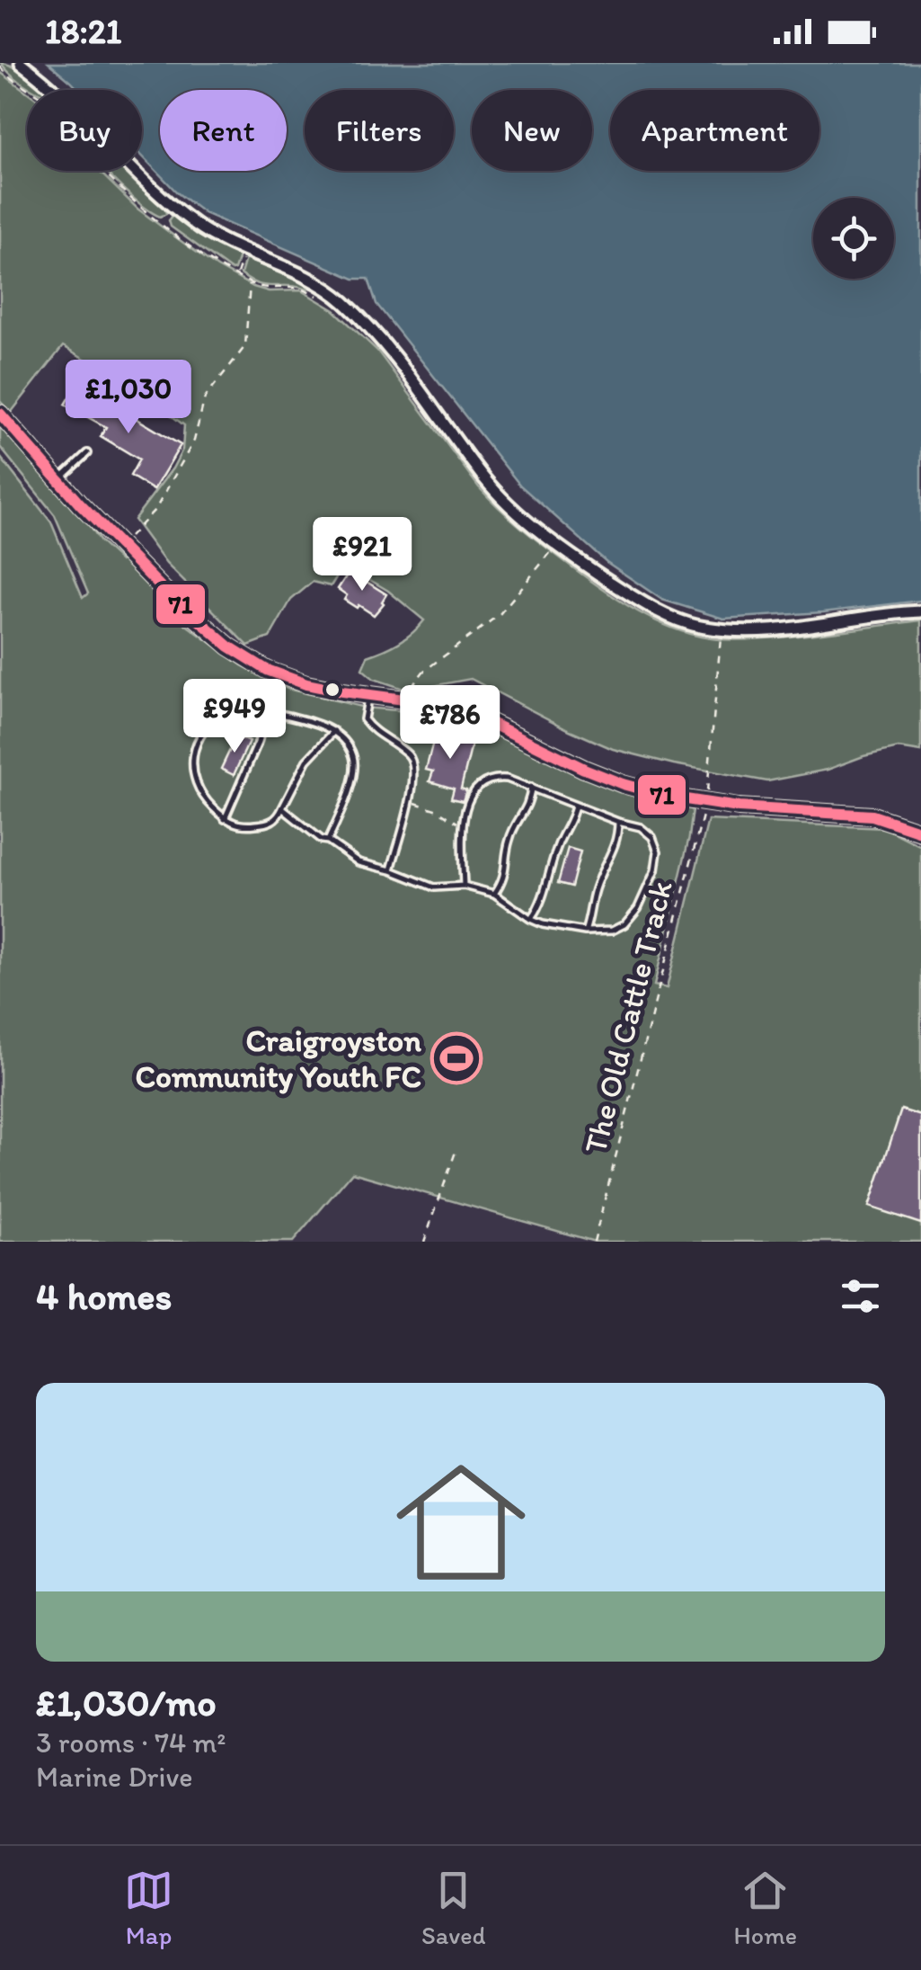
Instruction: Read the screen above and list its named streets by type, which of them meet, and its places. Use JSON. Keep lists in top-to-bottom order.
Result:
{
  "streets": {
    "path": ["The Old Cattle Track"]
  },
  "places": {
    "sports": ["Craigroyston Community Youth FC"]
  },
  "lines": ["transit line 71"],
  "page": {
    "status": "18:21",
    "chip": [
      "Buy",
      "Rent",
      "Filters",
      "New",
      "Apartment"
    ],
    "price": [
      "£1,030",
      "£921",
      "£949",
      "£786"
    ],
    "heading": "4 homes",
    "list": [
      {
        "name": "£1,030/mo",
        "note": "3 rooms · 74 m² · Marine Drive"
      }
    ],
    "tabs": ["Map", "Saved", "Home"]
  }
}
